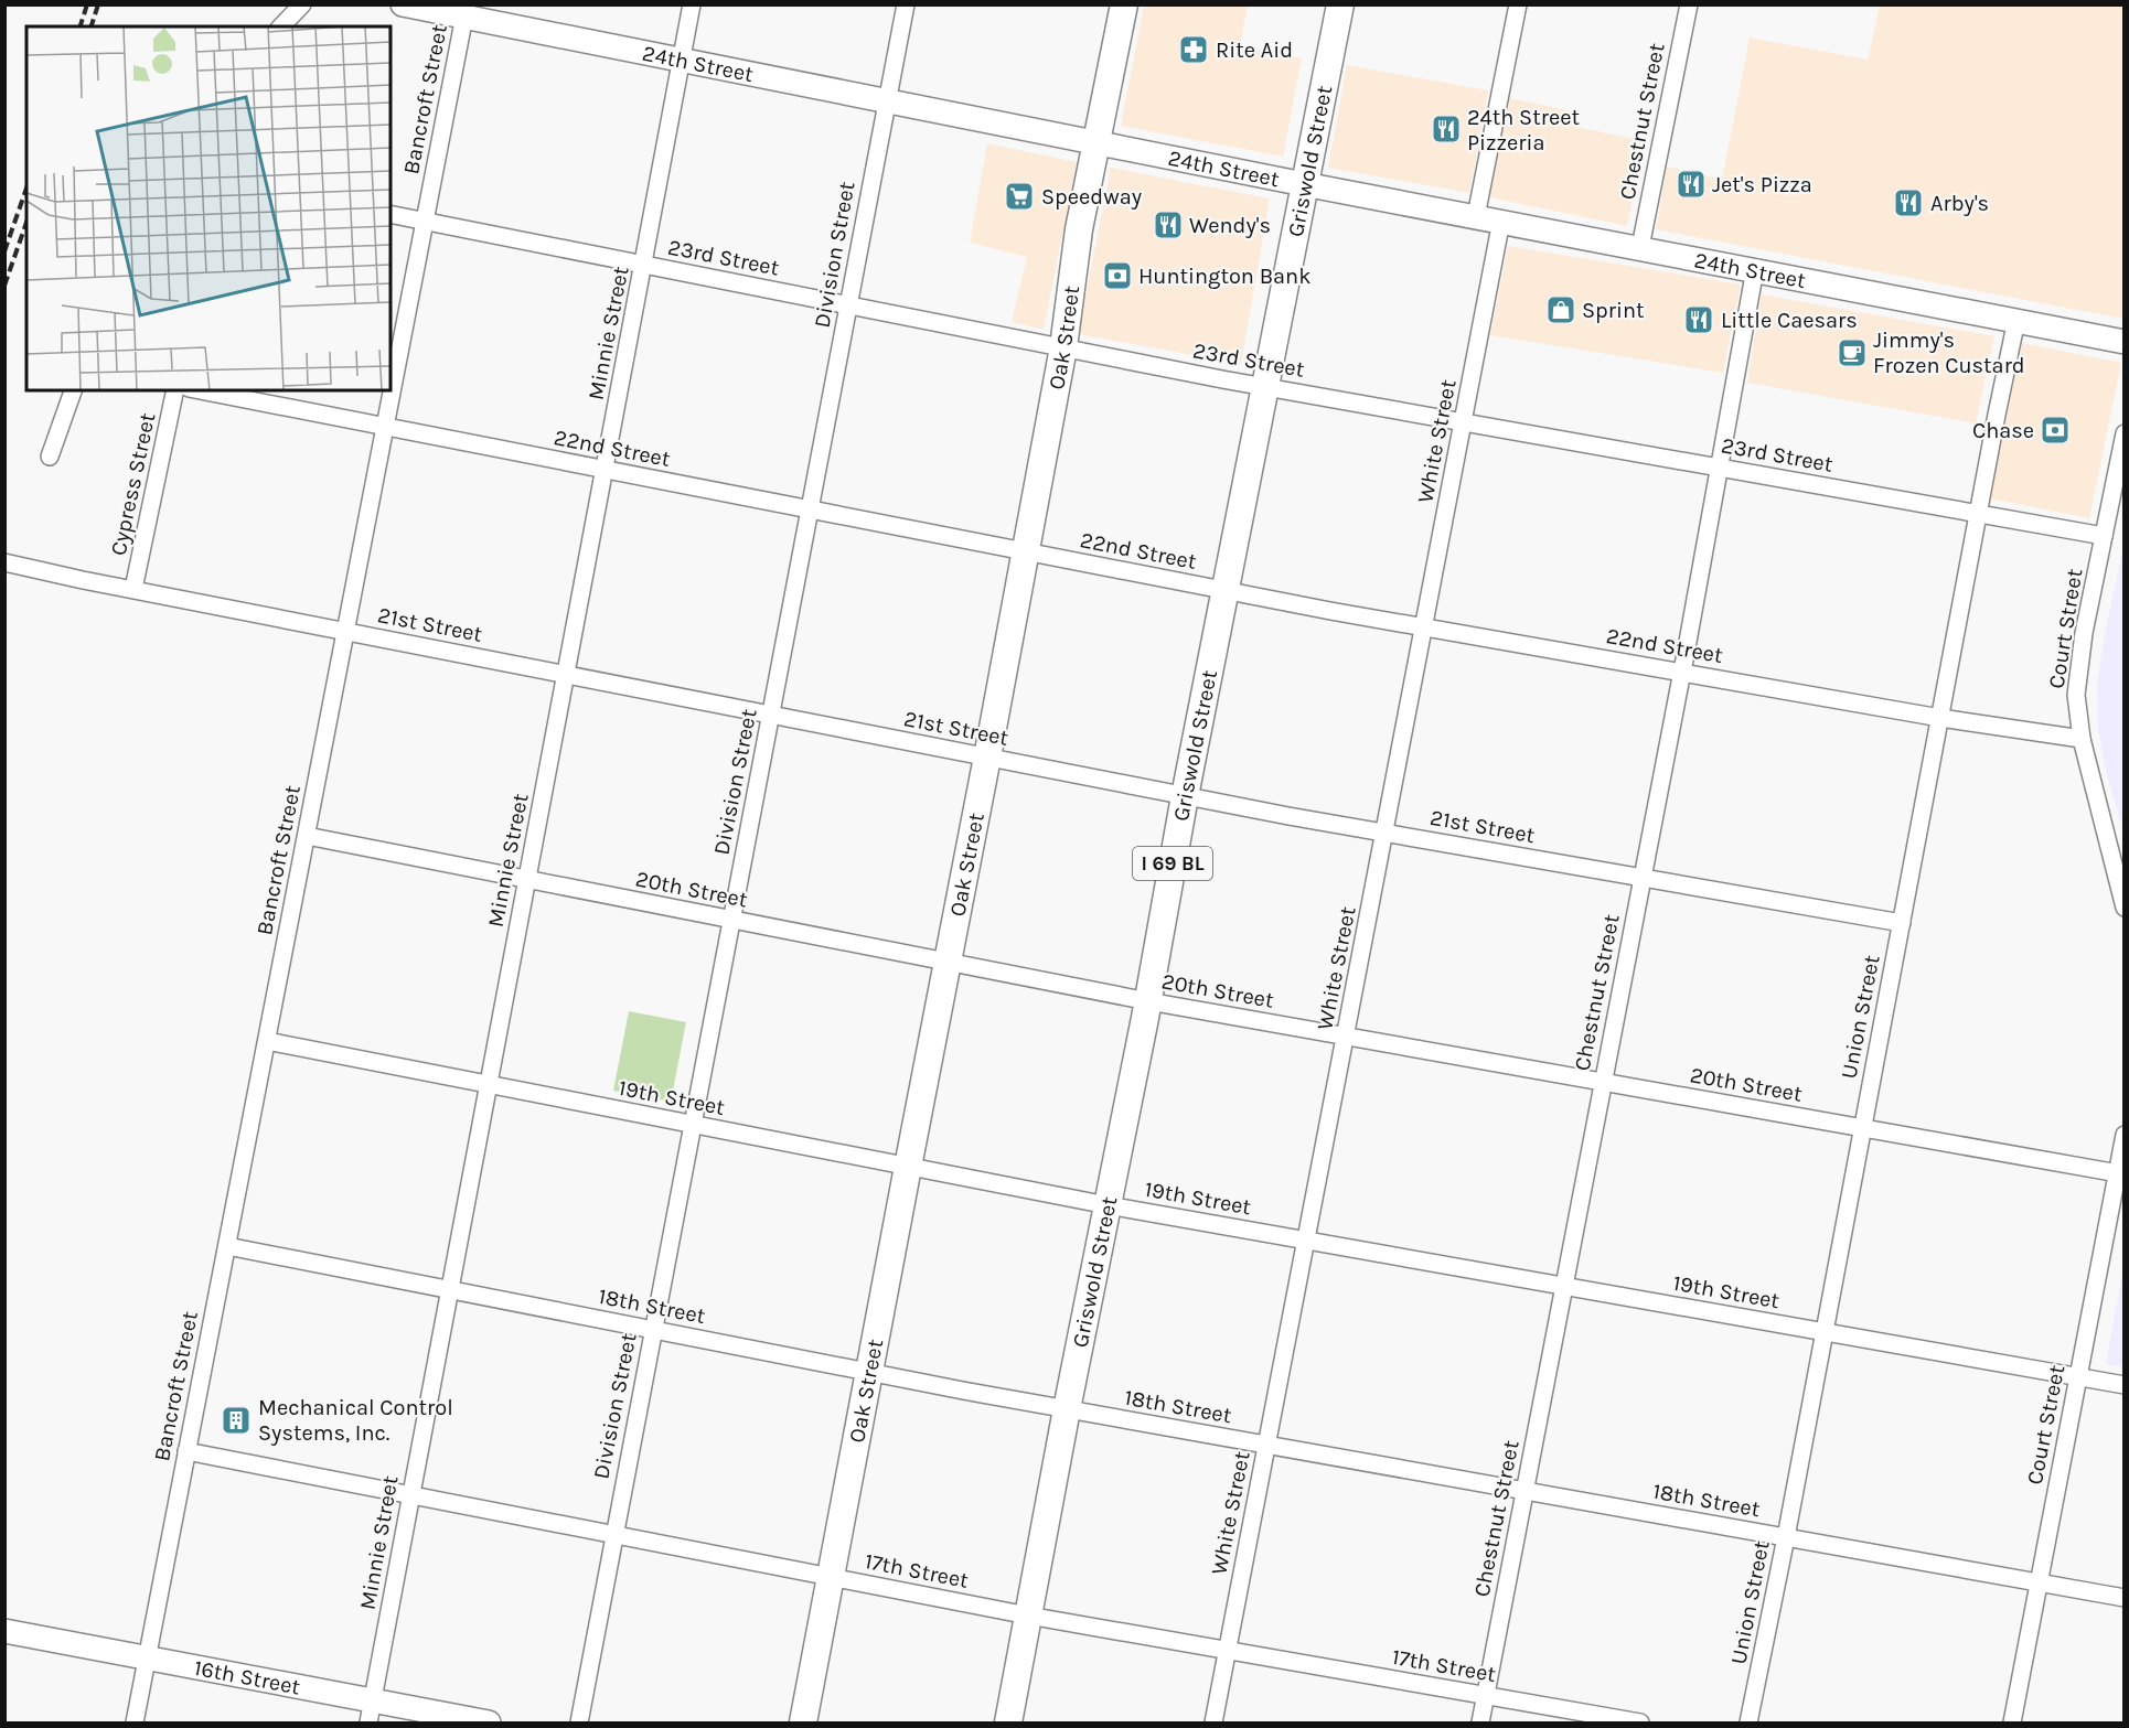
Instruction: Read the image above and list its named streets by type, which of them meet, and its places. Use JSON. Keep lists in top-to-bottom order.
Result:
{
  "streets": {
    "main road": ["Griswold Street", "Oak Street", "I 69 BL"],
    "street": [
      "24th Street",
      "Bancroft Street",
      "Chestnut Street",
      "Division Street",
      "23rd Street",
      "Minnie Street",
      "White Street",
      "22nd Street",
      "Cypress Street",
      "21st Street",
      "Court Street",
      "20th Street",
      "Union Street",
      "19th Street",
      "18th Street",
      "17th Street",
      "16th Street"
    ]
  },
  "crossings": [
    ["24th Street", "Bancroft Street"],
    ["24th Street", "Chestnut Street"],
    ["24th Street", "Griswold Street"],
    ["24th Street", "Division Street"],
    ["24th Street", "Minnie Street"],
    ["24th Street", "Oak Street"],
    ["24th Street", "White Street"],
    ["24th Street", "Union Street"],
    ["Bancroft Street", "23rd Street"],
    ["Bancroft Street", "22nd Street"],
    ["Bancroft Street", "21st Street"],
    ["Bancroft Street", "20th Street"],
    ["Bancroft Street", "19th Street"],
    ["Bancroft Street", "18th Street"],
    ["Bancroft Street", "17th Street"],
    ["Bancroft Street", "16th Street"],
    ["Chestnut Street", "23rd Street"],
    ["Chestnut Street", "22nd Street"],
    ["Chestnut Street", "21st Street"],
    ["Chestnut Street", "20th Street"],
    ["Chestnut Street", "19th Street"],
    ["Chestnut Street", "18th Street"],
    ["Chestnut Street", "17th Street"],
    ["Griswold Street", "23rd Street"],
    ["Griswold Street", "22nd Street"],
    ["Griswold Street", "21st Street"],
    ["Griswold Street", "20th Street"],
    ["Griswold Street", "19th Street"],
    ["Griswold Street", "18th Street"],
    ["Griswold Street", "17th Street"],
    ["Division Street", "23rd Street"],
    ["Division Street", "22nd Street"],
    ["Division Street", "21st Street"],
    ["Division Street", "20th Street"],
    ["Division Street", "19th Street"],
    ["Division Street", "18th Street"],
    ["Division Street", "17th Street"],
    ["23rd Street", "Minnie Street"],
    ["23rd Street", "Oak Street"],
    ["23rd Street", "White Street"],
    ["23rd Street", "Court Street"],
    ["23rd Street", "Union Street"],
    ["Minnie Street", "22nd Street"],
    ["Minnie Street", "21st Street"],
    ["Minnie Street", "20th Street"],
    ["Minnie Street", "19th Street"],
    ["Minnie Street", "18th Street"],
    ["Minnie Street", "17th Street"],
    ["Minnie Street", "16th Street"],
    ["Oak Street", "22nd Street"],
    ["Oak Street", "21st Street"],
    ["Oak Street", "20th Street"],
    ["Oak Street", "19th Street"],
    ["Oak Street", "18th Street"],
    ["Oak Street", "17th Street"],
    ["White Street", "22nd Street"],
    ["White Street", "21st Street"],
    ["White Street", "20th Street"],
    ["White Street", "19th Street"],
    ["White Street", "18th Street"],
    ["White Street", "17th Street"],
    ["22nd Street", "Court Street"],
    ["22nd Street", "Union Street"],
    ["Cypress Street", "21st Street"],
    ["21st Street", "Union Street"],
    ["Court Street", "20th Street"],
    ["Court Street", "19th Street"],
    ["Court Street", "18th Street"],
    ["20th Street", "Union Street"],
    ["Union Street", "19th Street"],
    ["Union Street", "18th Street"]
  ],
  "places": {
    "pharmacy": ["Rite Aid"],
    "restaurant": [
      "24th Street Pizzeria",
      "Jet's Pizza",
      "Arby's",
      "Wendy's",
      "Little Caesars"
    ],
    "supermarket": ["Speedway"],
    "bank": ["Huntington Bank", "Chase"],
    "shop": ["Sprint"],
    "cafe": ["Jimmy's Frozen Custard"],
    "building": ["Mechanical Control Systems, Inc."]
  }
}
